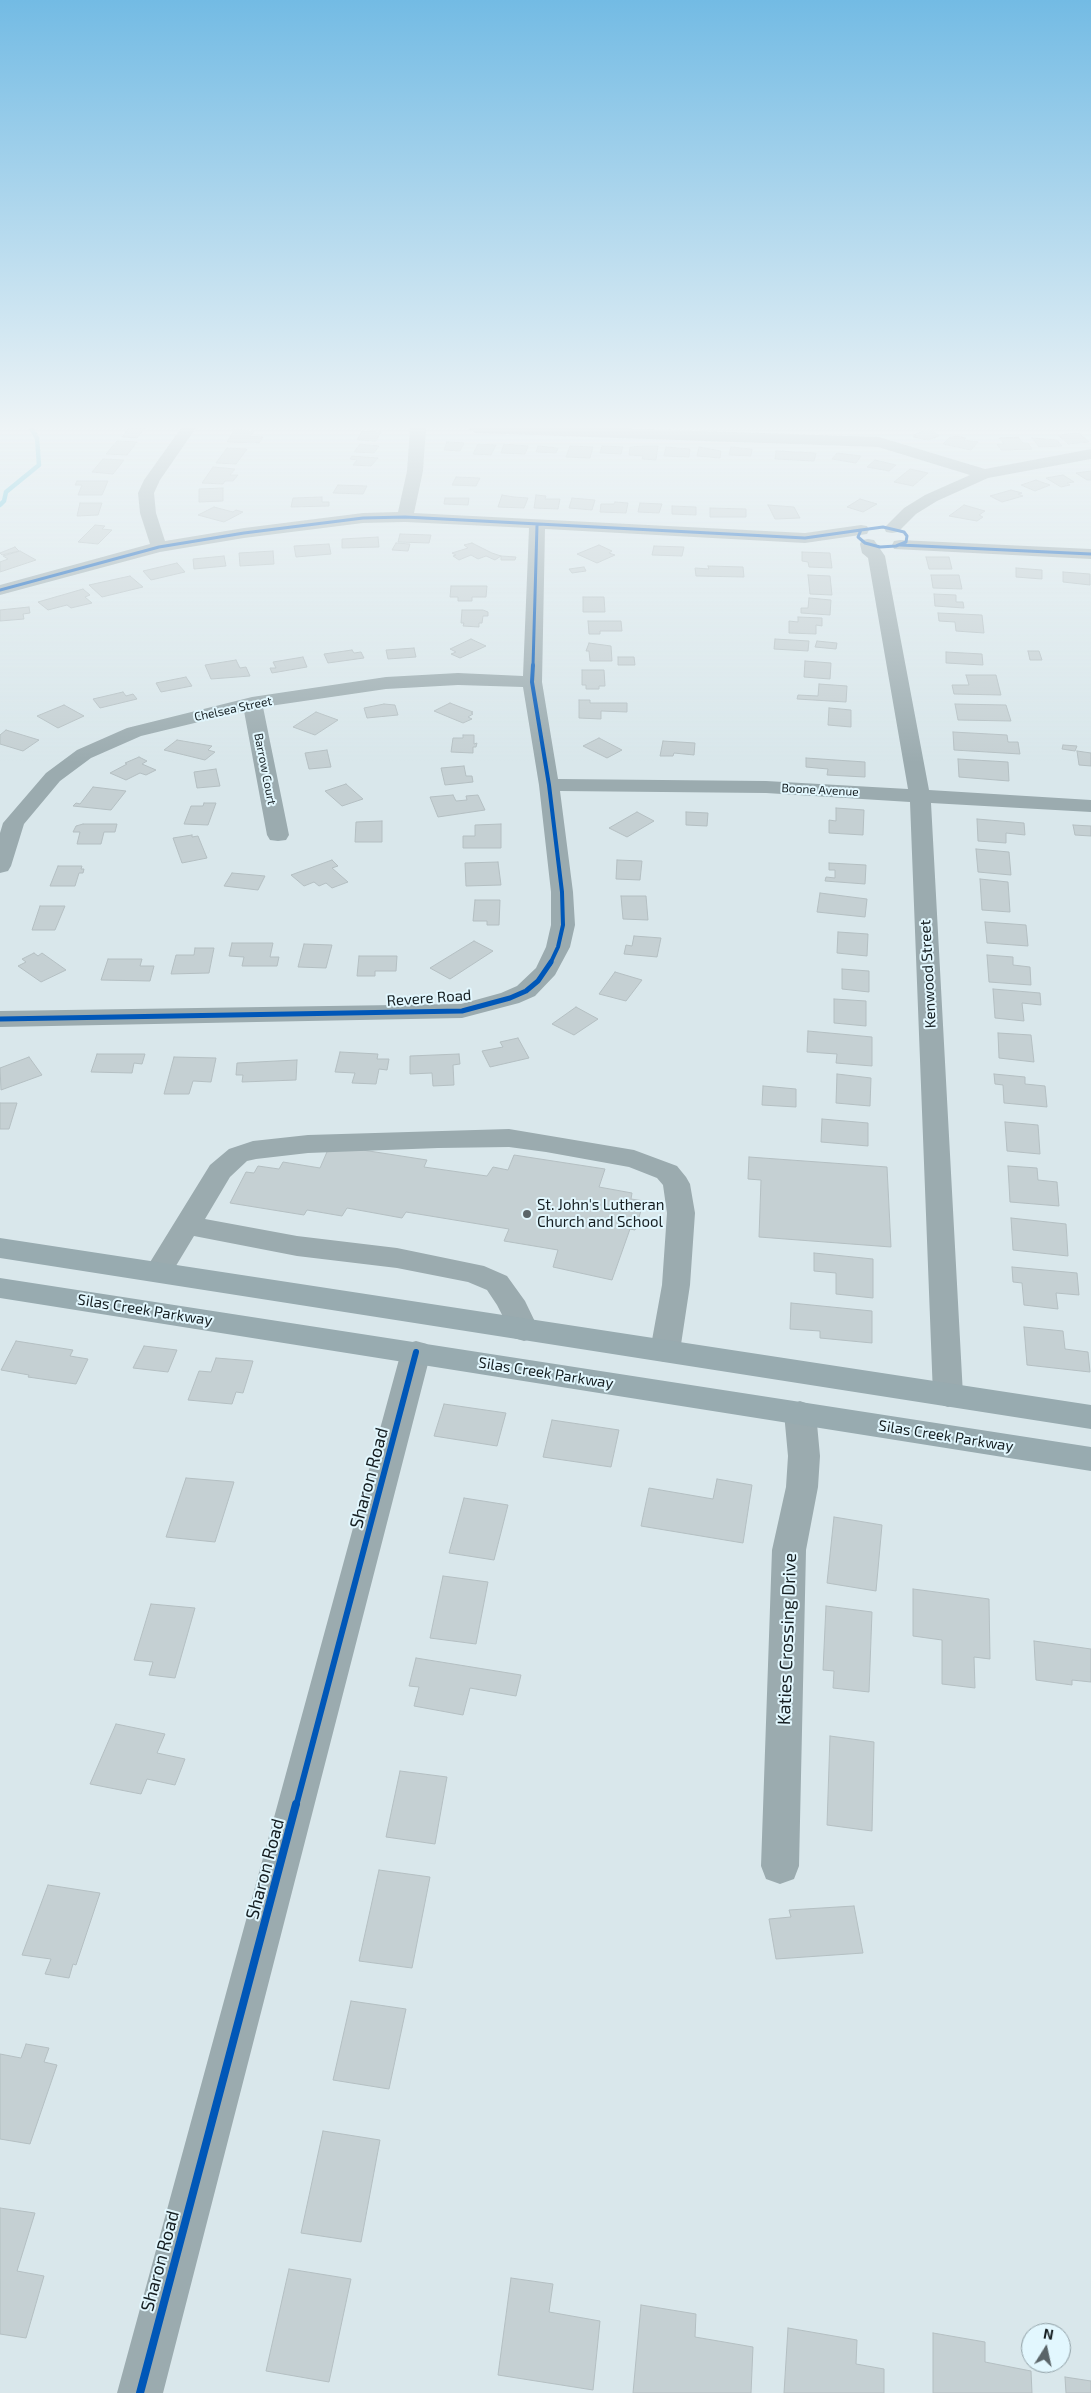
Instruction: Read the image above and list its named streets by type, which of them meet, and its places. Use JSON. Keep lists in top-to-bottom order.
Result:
{
  "streets": {
    "main road": ["Silas Creek Parkway"],
    "street": [
      "Chelsea Street",
      "Barrow Court",
      "Boone Avenue",
      "Kenwood Street",
      "Revere Road",
      "Sharon Road",
      "Katies Crossing Drive"
    ]
  },
  "crossings": [
    ["Chelsea Street", "Barrow Court"],
    ["Chelsea Street", "Revere Road"],
    ["Boone Avenue", "Kenwood Street"],
    ["Boone Avenue", "Revere Road"],
    ["Silas Creek Parkway", "Sharon Road"],
    ["Silas Creek Parkway", "Katies Crossing Drive"]
  ],
  "places": ["St. John's Lutheran Church and School"],
  "north": "top"
}
